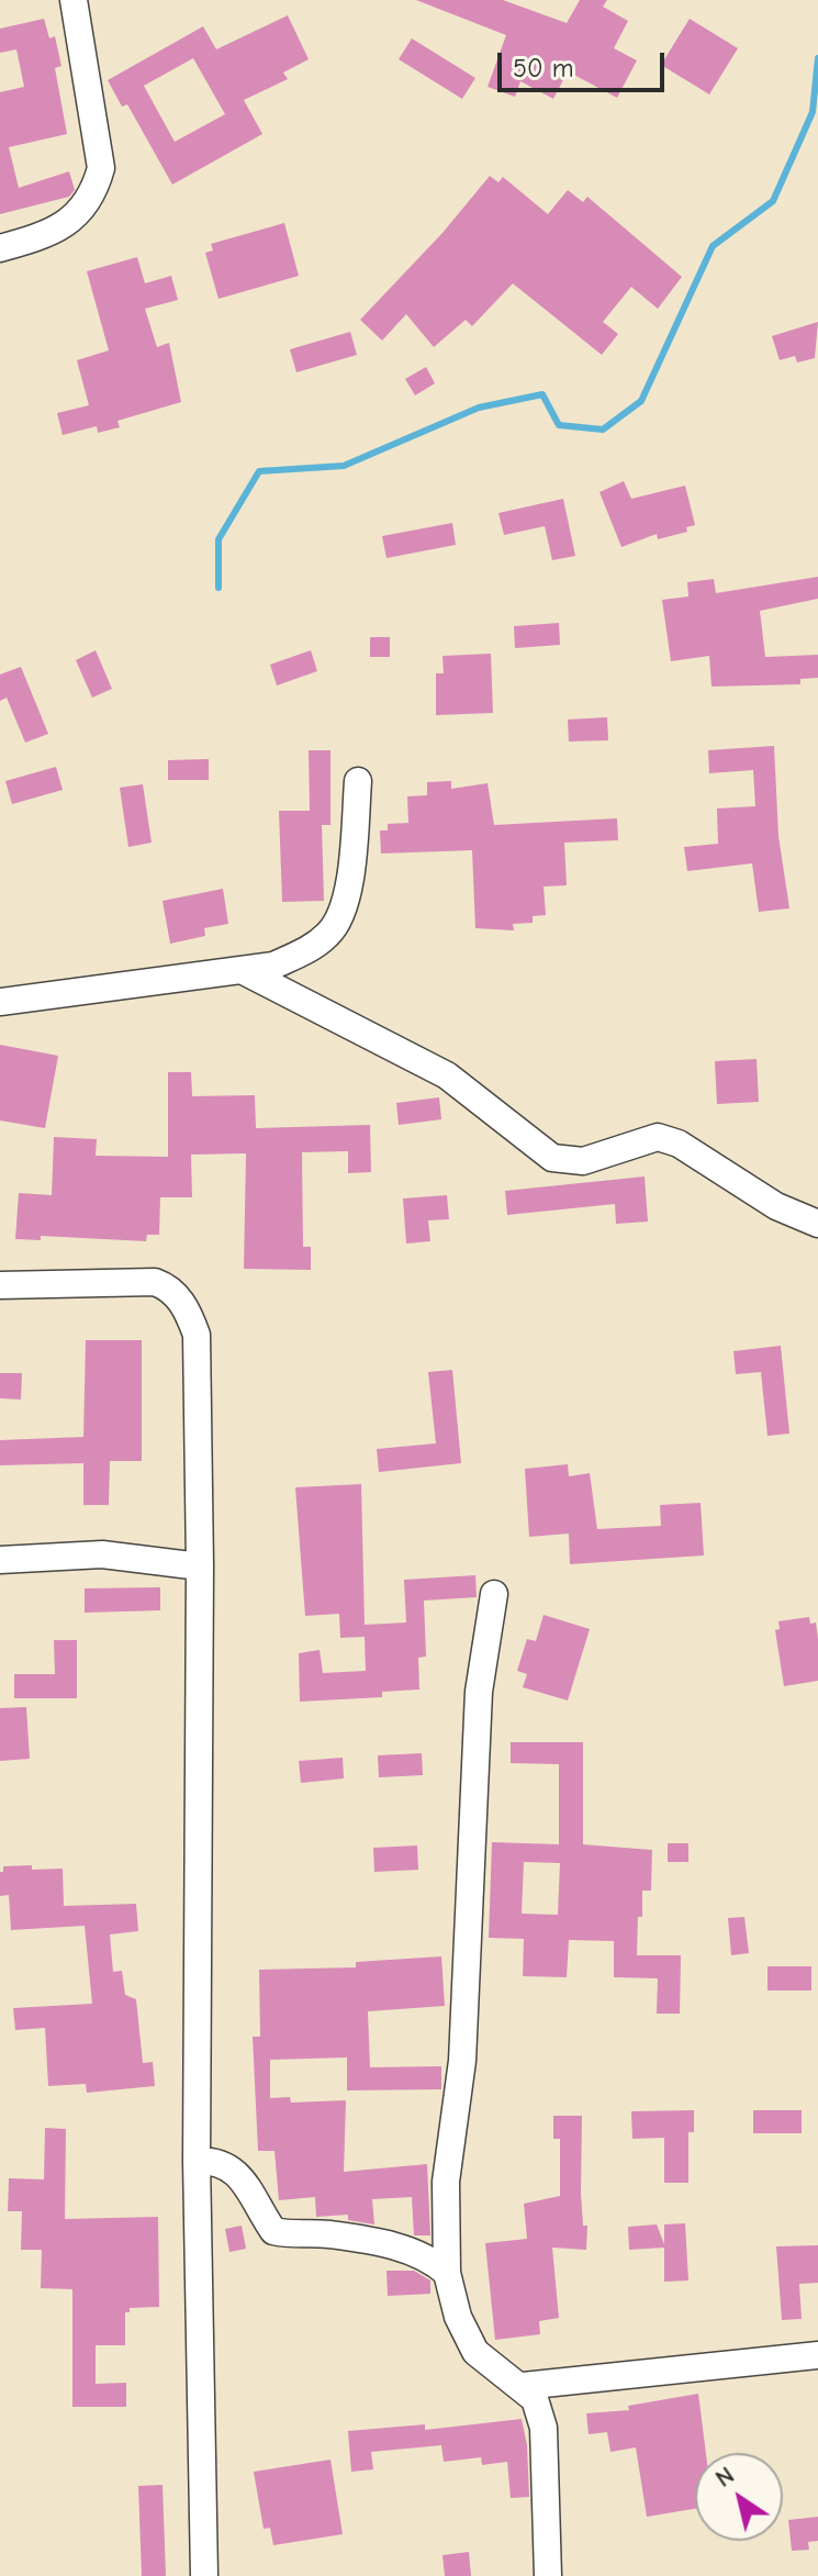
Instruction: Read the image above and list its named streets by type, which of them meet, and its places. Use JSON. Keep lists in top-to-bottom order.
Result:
{
  "scale_bar": "50 m",
  "north": "top left"
}
